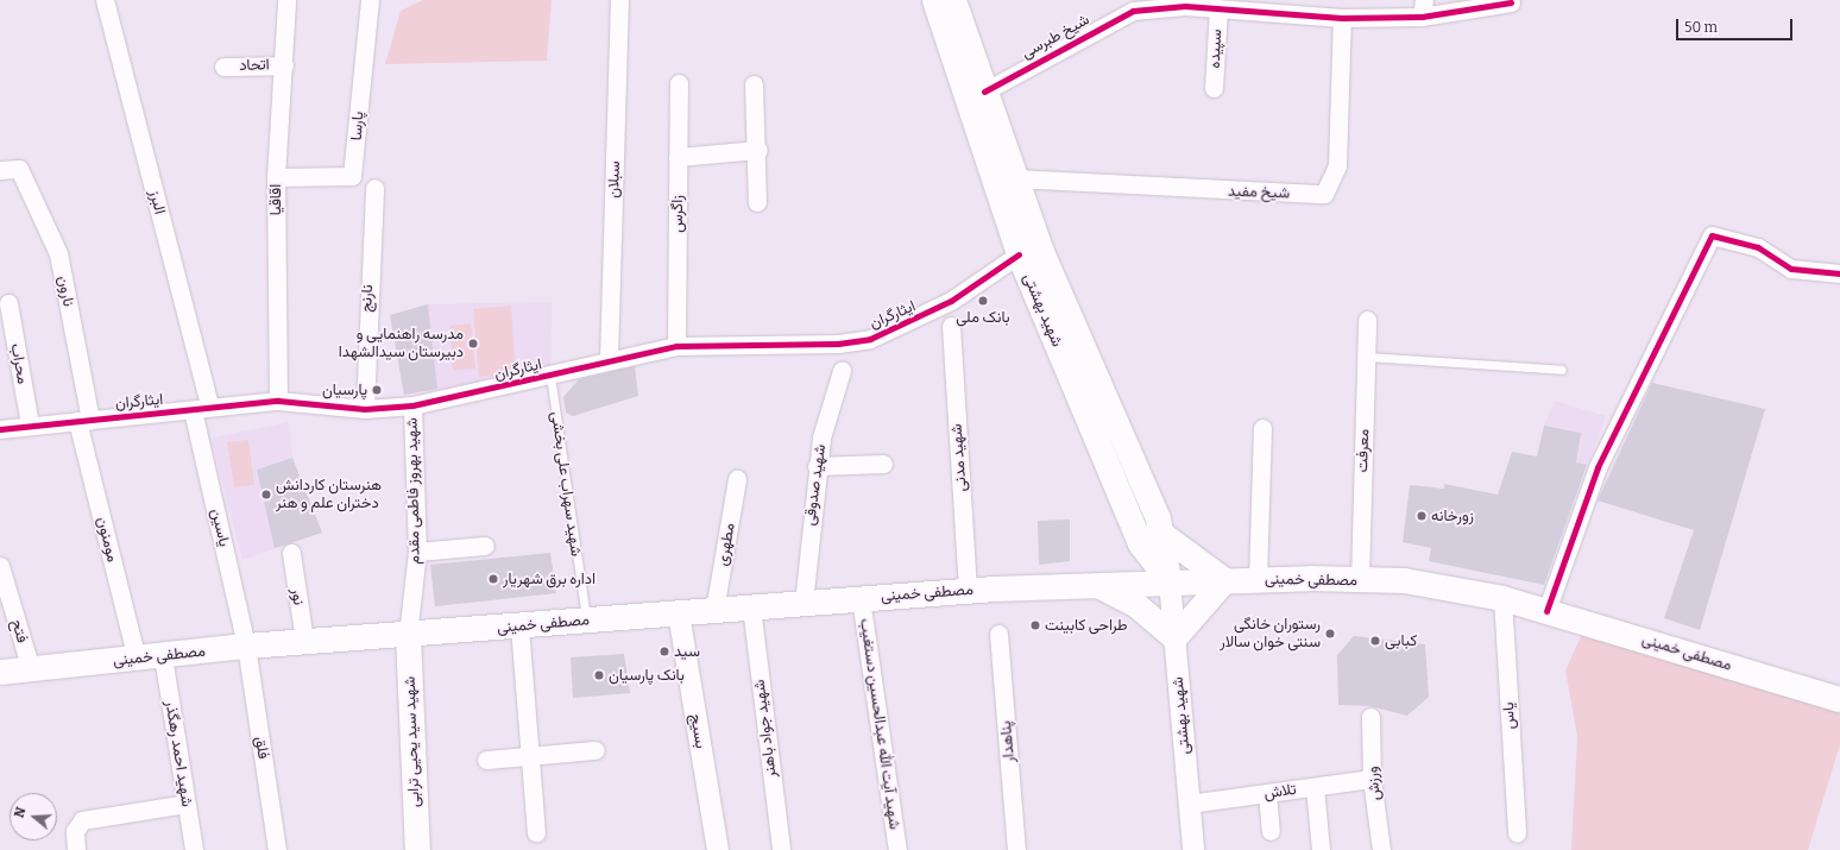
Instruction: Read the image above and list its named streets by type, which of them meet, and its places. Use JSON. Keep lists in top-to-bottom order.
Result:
{
  "streets": {
    "main road": ["شهید بهشتی", "مصطفی خمینی", "شهید سید یحیی ترابی"],
    "street": [
      "شیخ طبرسی",
      "سپیده",
      "اتحاد",
      "پارسا",
      "سبلان",
      "شیخ مفید",
      "اقاقیا",
      "البرز",
      "زاگرس",
      "نارون",
      "نارنج",
      "ایثارگران",
      "محراب",
      "معرفت",
      "شهید مدنی",
      "شهید صدوقی",
      "شهید بهروز فاطمی مقدم",
      "یاسین",
      "مومنون",
      "مطهری",
      "نور",
      "فتح",
      "یاس",
      "شهید آیت الله عبدالحسین دستغیب",
      "شهید جواد باهنر",
      "بسیج",
      "پناهدار",
      "فلق",
      "شهید احمد رهگذر",
      "ورزش",
      "تلاش"
    ],
    "lane": ["شهید سهراب علی بخشی"]
  },
  "crossings": [
    ["شیخ طبرسی", "سپیده"],
    ["شیخ طبرسی", "شیخ مفید"],
    ["شیخ طبرسی", "شهید بهشتی"],
    ["اتحاد", "اقاقیا"],
    ["پارسا", "اقاقیا"],
    ["سبلان", "ایثارگران"],
    ["شیخ مفید", "شهید بهشتی"],
    ["اقاقیا", "ایثارگران"],
    ["البرز", "ایثارگران"],
    ["البرز", "یاسین"],
    ["زاگرس", "ایثارگران"],
    ["نارون", "ایثارگران"],
    ["نارون", "مومنون"],
    ["نارنج", "ایثارگران"],
    ["شهید بهشتی", "ایثارگران"],
    ["شهید بهشتی", "مصطفی خمینی"],
    ["شهید بهشتی", "تلاش"],
    ["ایثارگران", "محراب"],
    ["ایثارگران", "شهید سهراب علی بخشی"],
    ["ایثارگران", "شهید بهروز فاطمی مقدم"],
    ["ایثارگران", "یاسین"],
    ["ایثارگران", "مومنون"],
    ["معرفت", "مصطفی خمینی"],
    ["شهید مدنی", "مصطفی خمینی"],
    ["شهید سهراب علی بخشی", "مصطفی خمینی"],
    ["شهید صدوقی", "مصطفی خمینی"],
    ["شهید بهروز فاطمی مقدم", "مصطفی خمینی"],
    ["شهید بهروز فاطمی مقدم", "شهید سید یحیی ترابی"],
    ["یاسین", "مصطفی خمینی"],
    ["یاسین", "فلق"],
    ["مومنون", "مصطفی خمینی"],
    ["مطهری", "مصطفی خمینی"],
    ["مصطفی خمینی", "نور"],
    ["مصطفی خمینی", "فتح"],
    ["مصطفی خمینی", "یاس"],
    ["مصطفی خمینی", "شهید آیت الله عبدالحسین دستغیب"],
    ["مصطفی خمینی", "شهید جواد باهنر"],
    ["مصطفی خمینی", "بسیج"],
    ["مصطفی خمینی", "شهید سید یحیی ترابی"],
    ["مصطفی خمینی", "فلق"],
    ["مصطفی خمینی", "شهید احمد رهگذر"],
    ["ورزش", "تلاش"]
  ],
  "places": [
    "بانک ملی",
    "مدرسه راهنمایی و دبیرستان سیدالشهدا",
    "پارسیان",
    "هنرستان کاردانش دختران علم و هنر",
    "زورخانه",
    "اداره برق شهریار",
    "طراحی کابینت",
    "رستوران خانگی سنتی خوان سالار",
    "کبابی",
    "سید",
    "بانک پارسیان"
  ],
  "scale_bar": "50 m",
  "north": "left"
}
